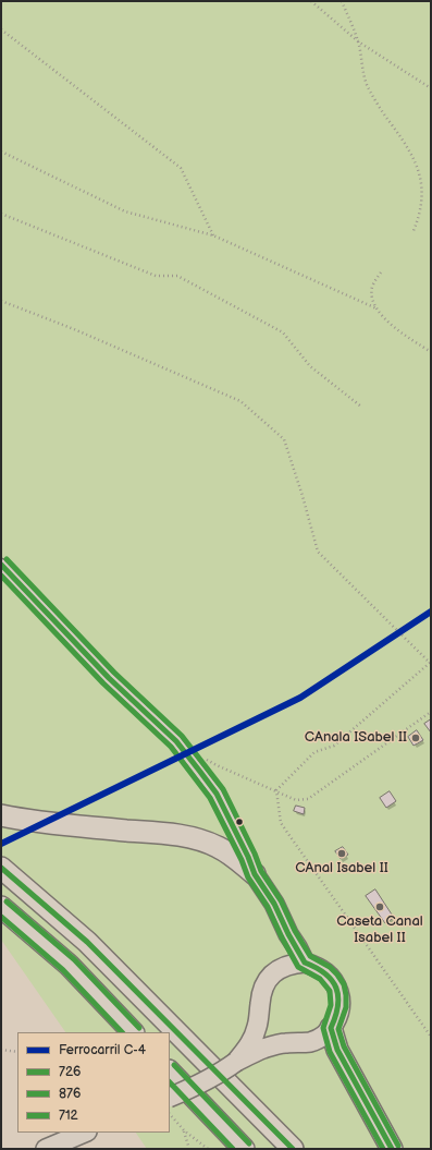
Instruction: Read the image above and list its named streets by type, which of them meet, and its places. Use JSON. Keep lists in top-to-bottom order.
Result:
{
  "places": ["CAnala ISabel II", "CAnal Isabel II", "Caseta Canal Isabel II"],
  "lines": [
    "transit line 712",
    "transit line 726",
    "transit line 876",
    "rail line C-4"
  ],
  "legend": [
    "Ferrocarril C-4",
    "726",
    "876",
    "712"
  ]
}
